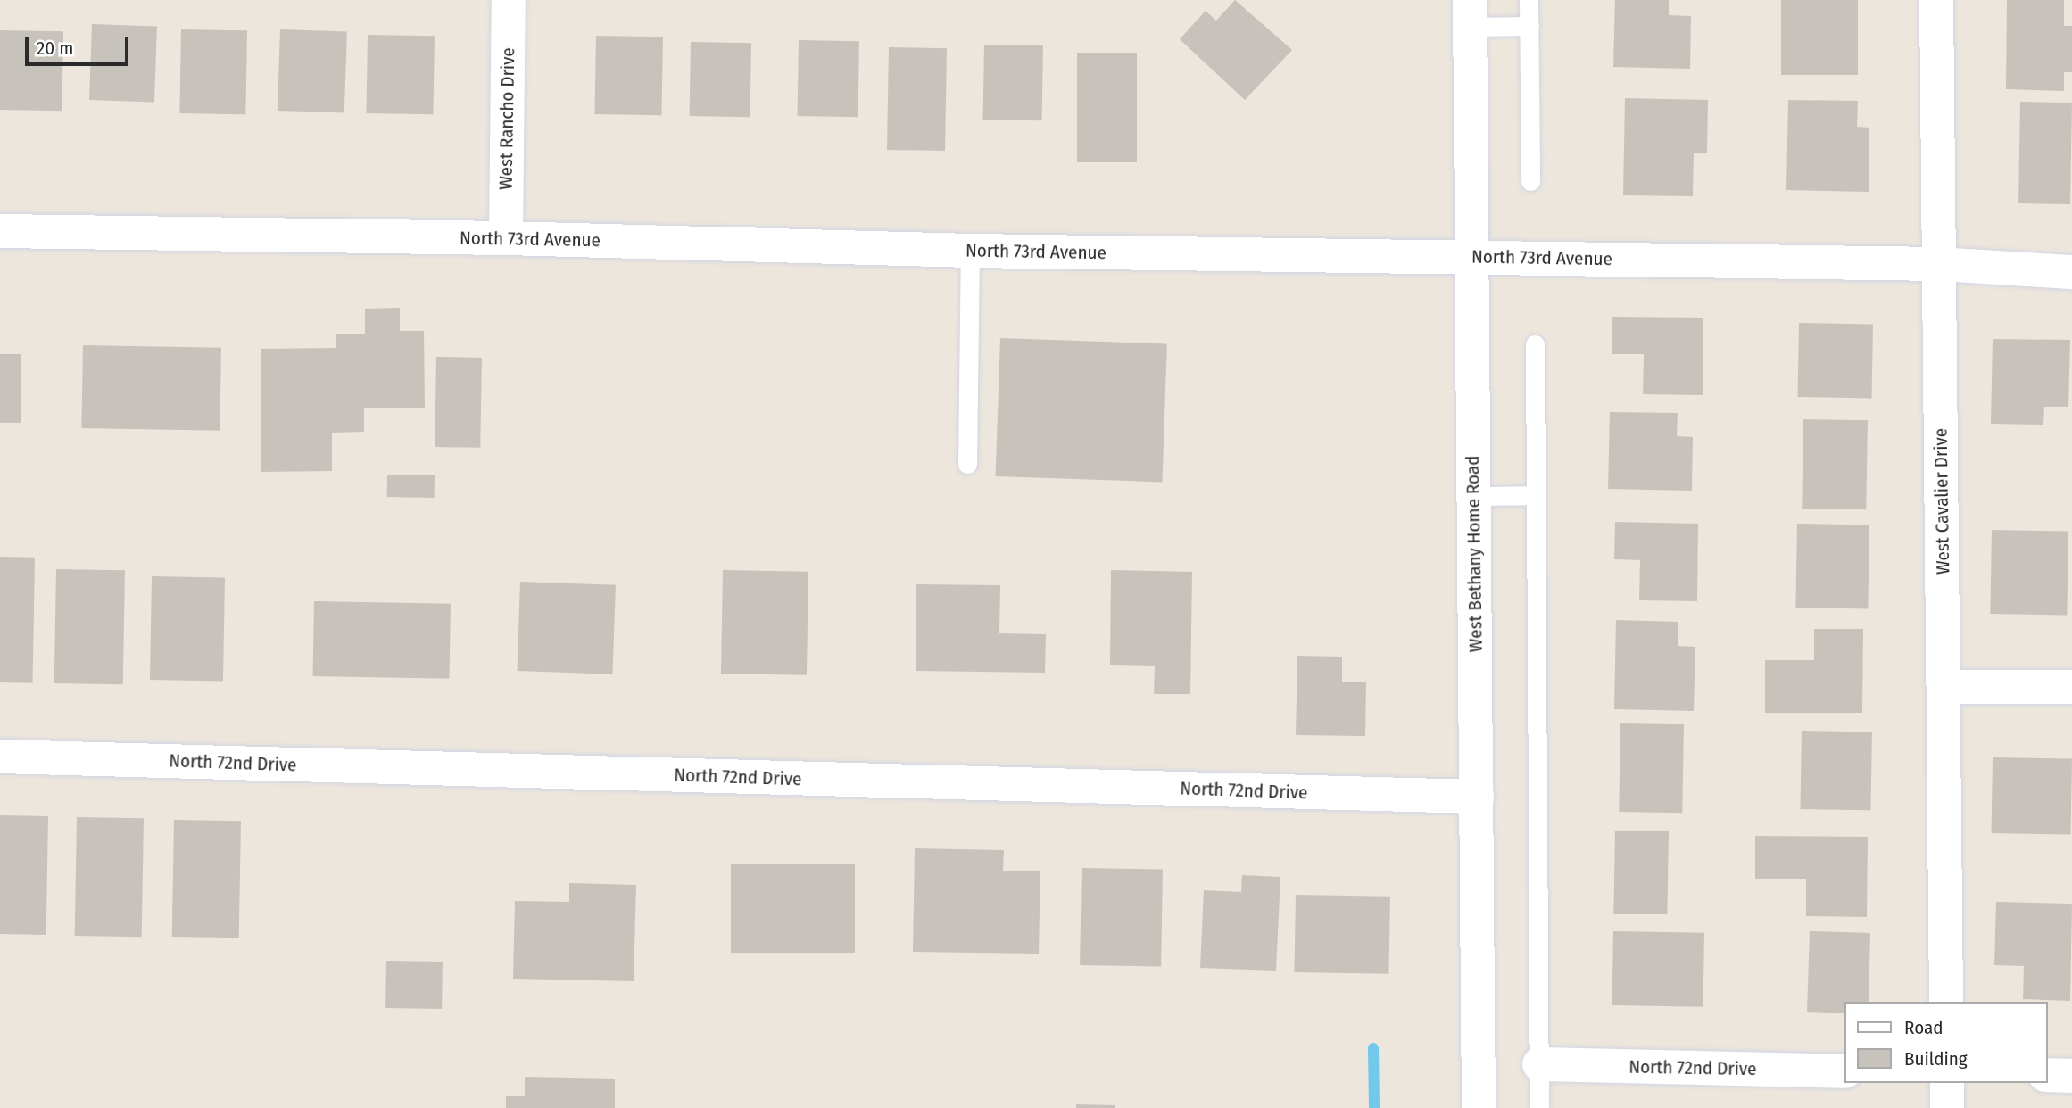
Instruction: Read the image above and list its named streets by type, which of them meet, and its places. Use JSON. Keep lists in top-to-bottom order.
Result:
{
  "streets": {
    "street": [
      "West Rancho Drive",
      "North 73rd Avenue",
      "West Cavalier Drive",
      "West Bethany Home Road",
      "North 72nd Drive"
    ]
  },
  "crossings": [
    ["West Rancho Drive", "North 73rd Avenue"],
    ["North 73rd Avenue", "West Cavalier Drive"],
    ["North 73rd Avenue", "West Bethany Home Road"],
    ["West Bethany Home Road", "North 72nd Drive"]
  ],
  "legend": ["Road", "Building"],
  "scale_bar": "20 m"
}
